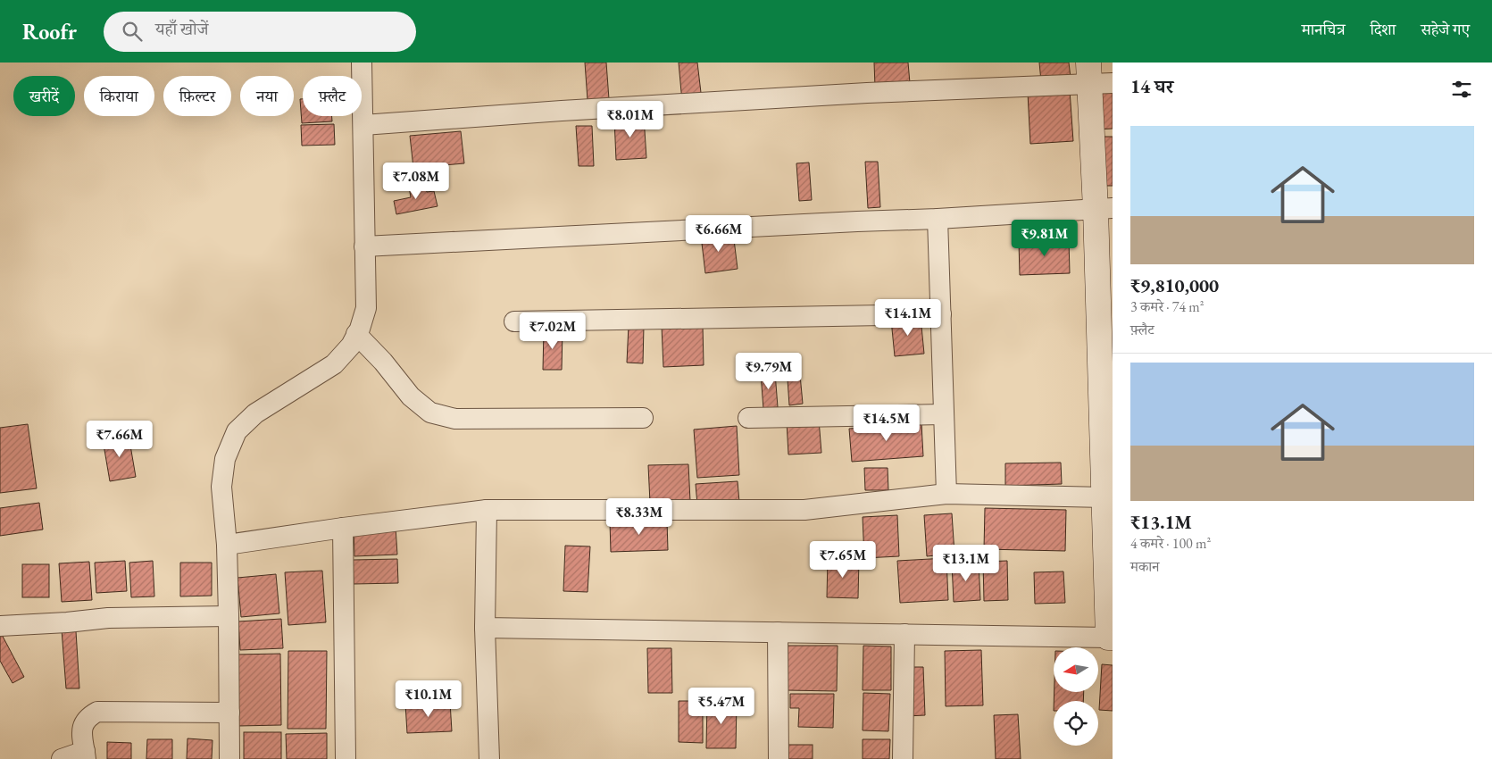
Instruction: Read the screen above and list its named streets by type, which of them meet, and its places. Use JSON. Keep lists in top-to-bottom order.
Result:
{
  "north": "left",
  "page": {
    "header": "Roofr",
    "search": "यहाँ खोजें",
    "nav": ["मानचित्र", "दिशा", "सहेजे गए"],
    "heading": "14 घर",
    "chip": [
      "खरीदें",
      "किराया",
      "फ़िल्टर",
      "नया",
      "फ़्लैट"
    ],
    "price": [
      "₹8.01M",
      "₹7.08M",
      "₹6.66M",
      "₹9.81M",
      "₹14.1M",
      "₹7.02M",
      "₹9.79M",
      "₹14.5M",
      "₹7.66M",
      "₹8.33M",
      "₹7.65M",
      "₹13.1M",
      "₹10.1M",
      "₹5.47M"
    ],
    "list": [
      {
        "name": "₹9,810,000",
        "note": "3 कमरे · 74 m² · फ़्लैट"
      },
      {
        "name": "₹13.1M",
        "note": "4 कमरे · 100 m² · मकान"
      }
    ]
  }
}
